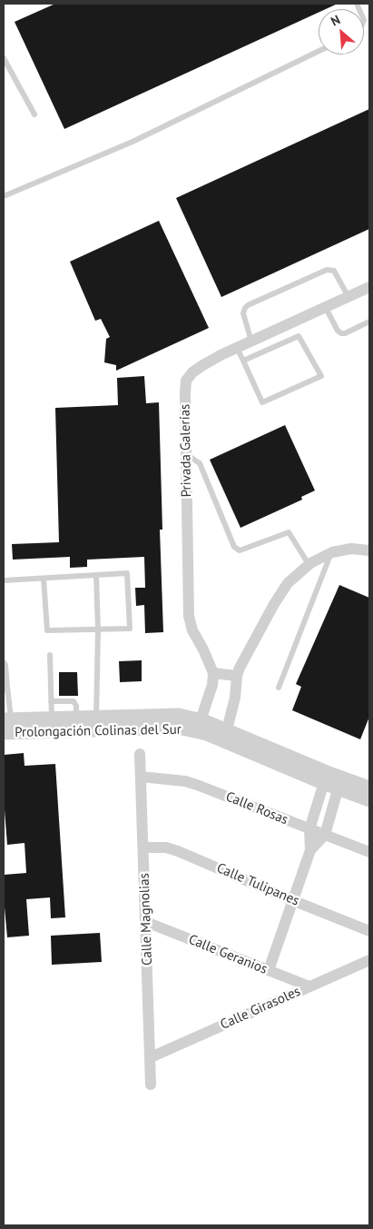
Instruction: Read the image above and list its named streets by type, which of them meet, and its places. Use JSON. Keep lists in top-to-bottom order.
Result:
{
  "streets": {
    "street": [
      "Privada Galerías",
      "Prolongación Colinas del Sur",
      "Calle Rosas",
      "Calle Tulipanes",
      "Calle Magnolias",
      "Calle Geranios",
      "Calle Girasoles"
    ]
  },
  "crossings": [
    ["Calle Rosas", "Calle Magnolias"],
    ["Calle Tulipanes", "Calle Magnolias"],
    ["Calle Magnolias", "Calle Geranios"],
    ["Calle Magnolias", "Calle Girasoles"],
    ["Calle Geranios", "Calle Girasoles"]
  ],
  "north": "top left"
}
